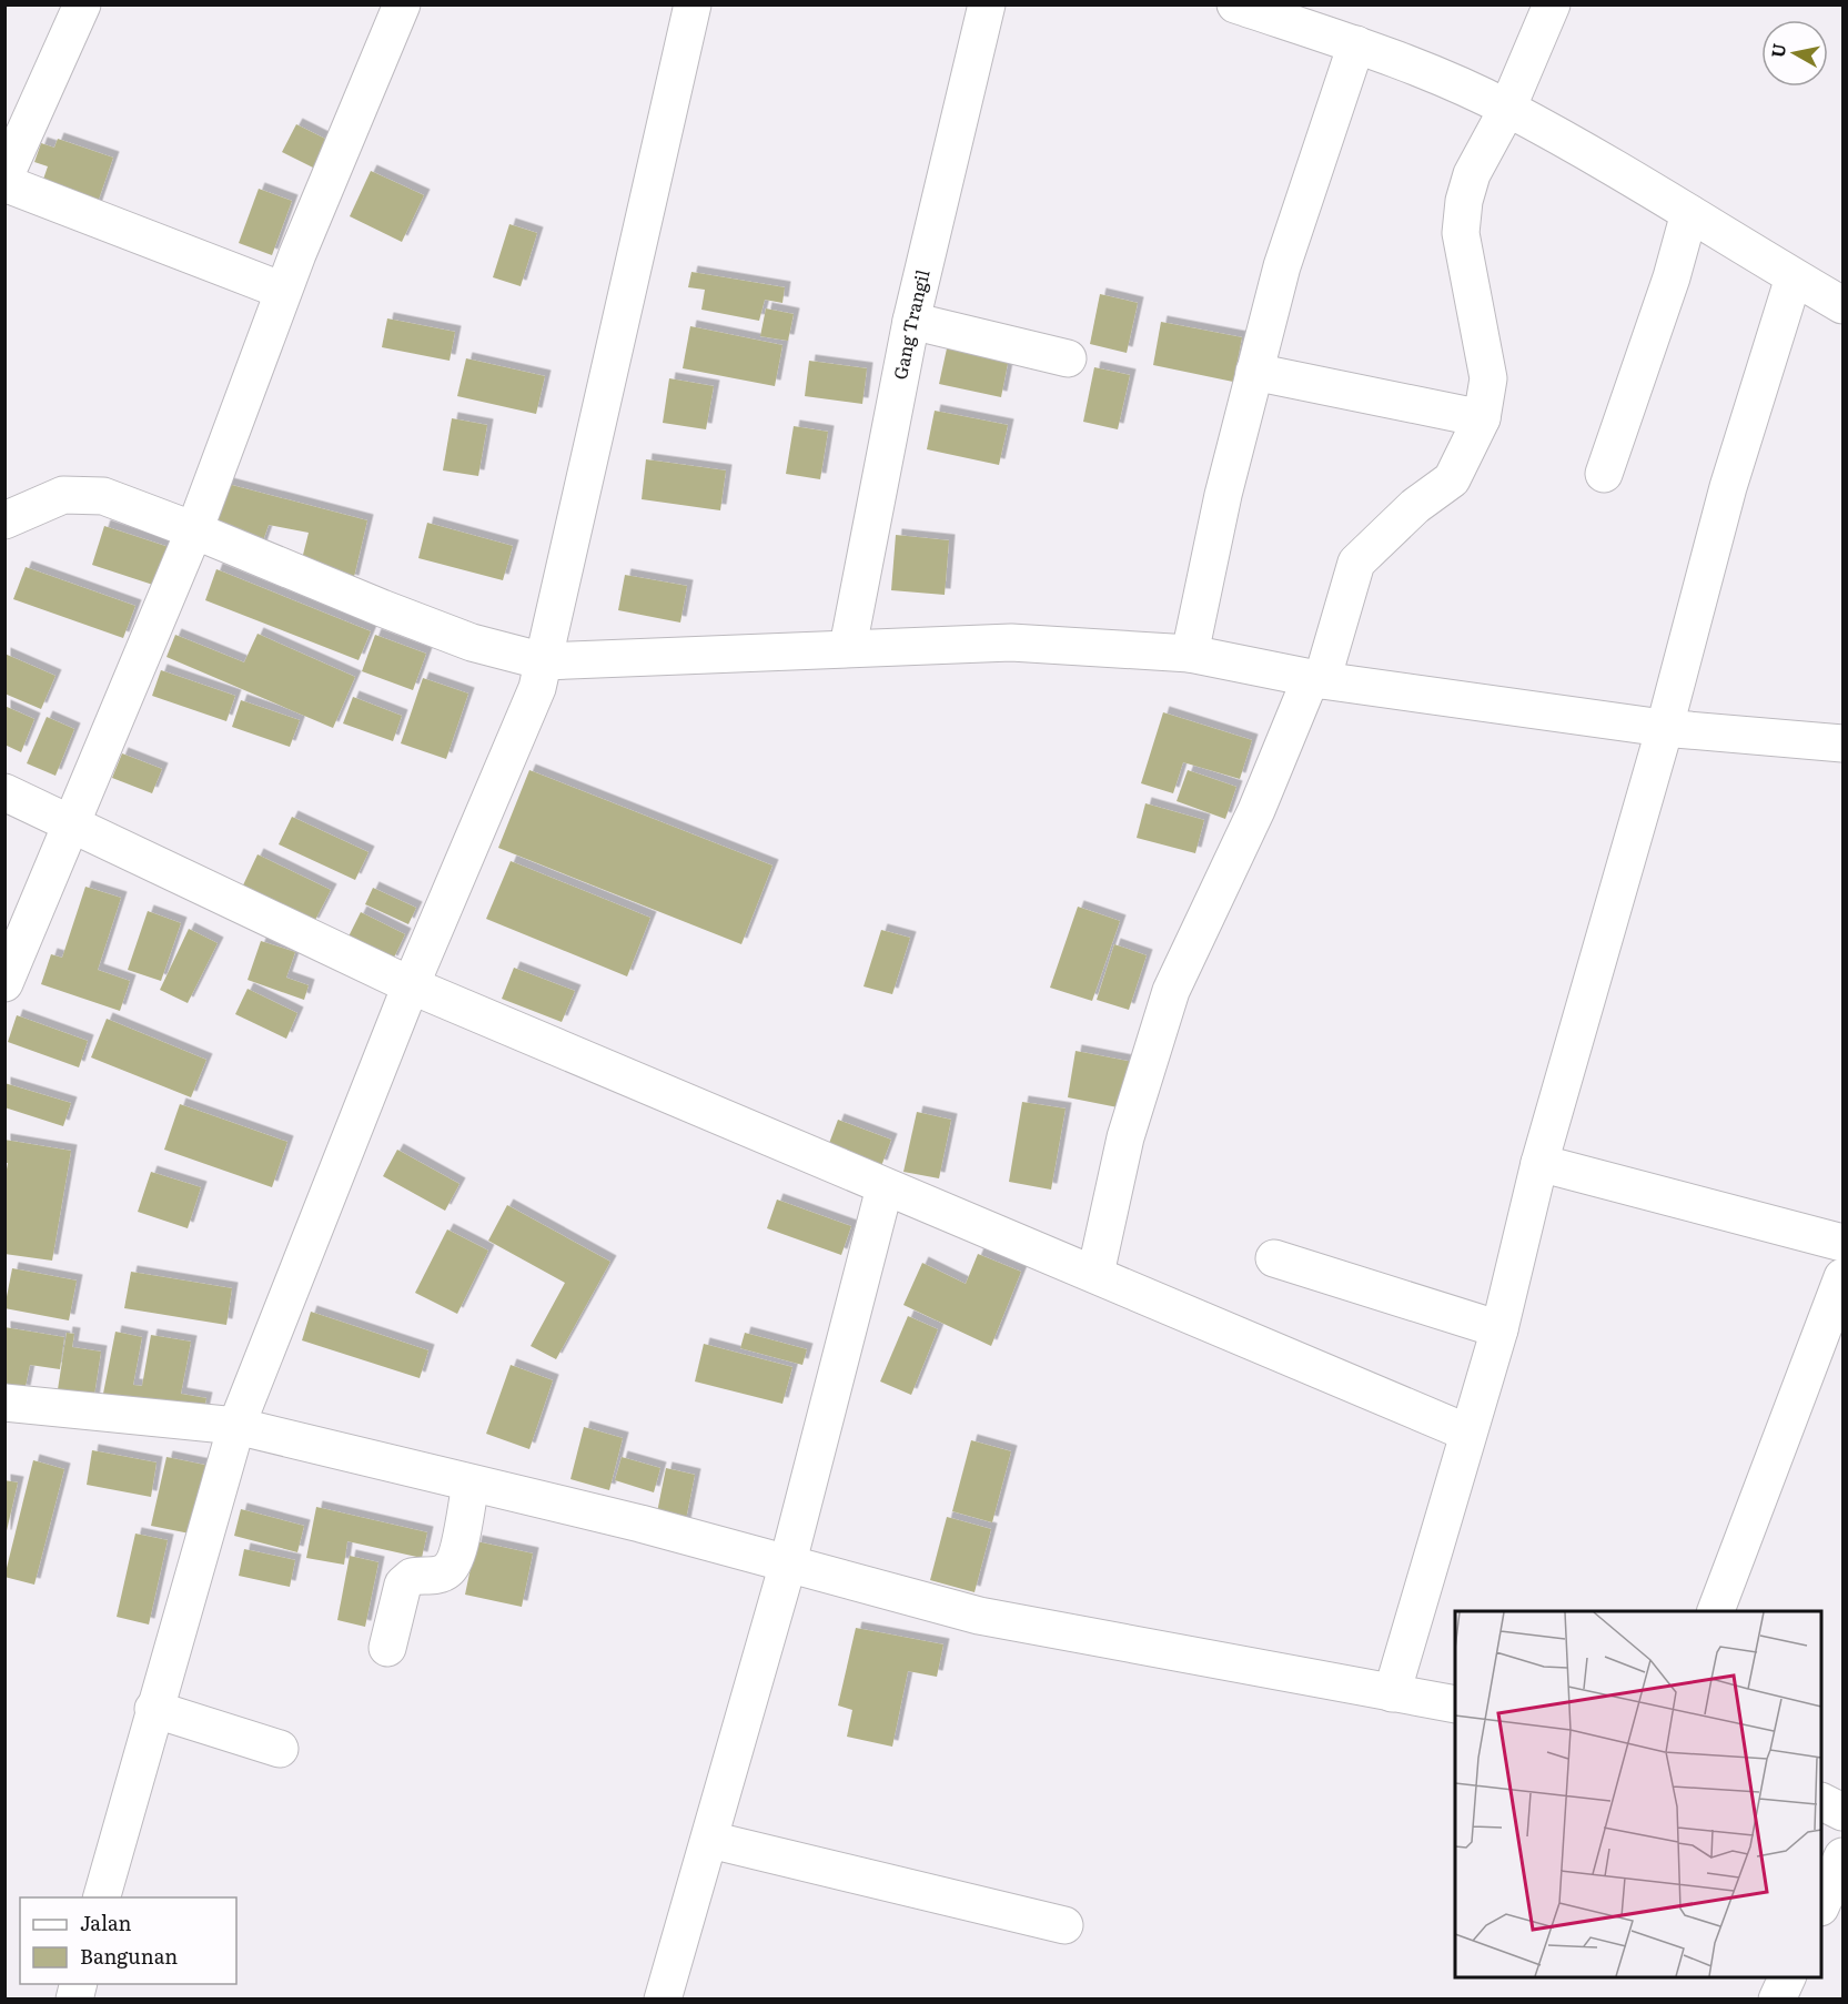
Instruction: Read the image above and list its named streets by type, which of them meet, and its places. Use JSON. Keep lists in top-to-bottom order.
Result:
{
  "streets": {
    "street": ["Gang Trangil"]
  },
  "legend": ["Jalan", "Bangunan"],
  "north": "left"
}
